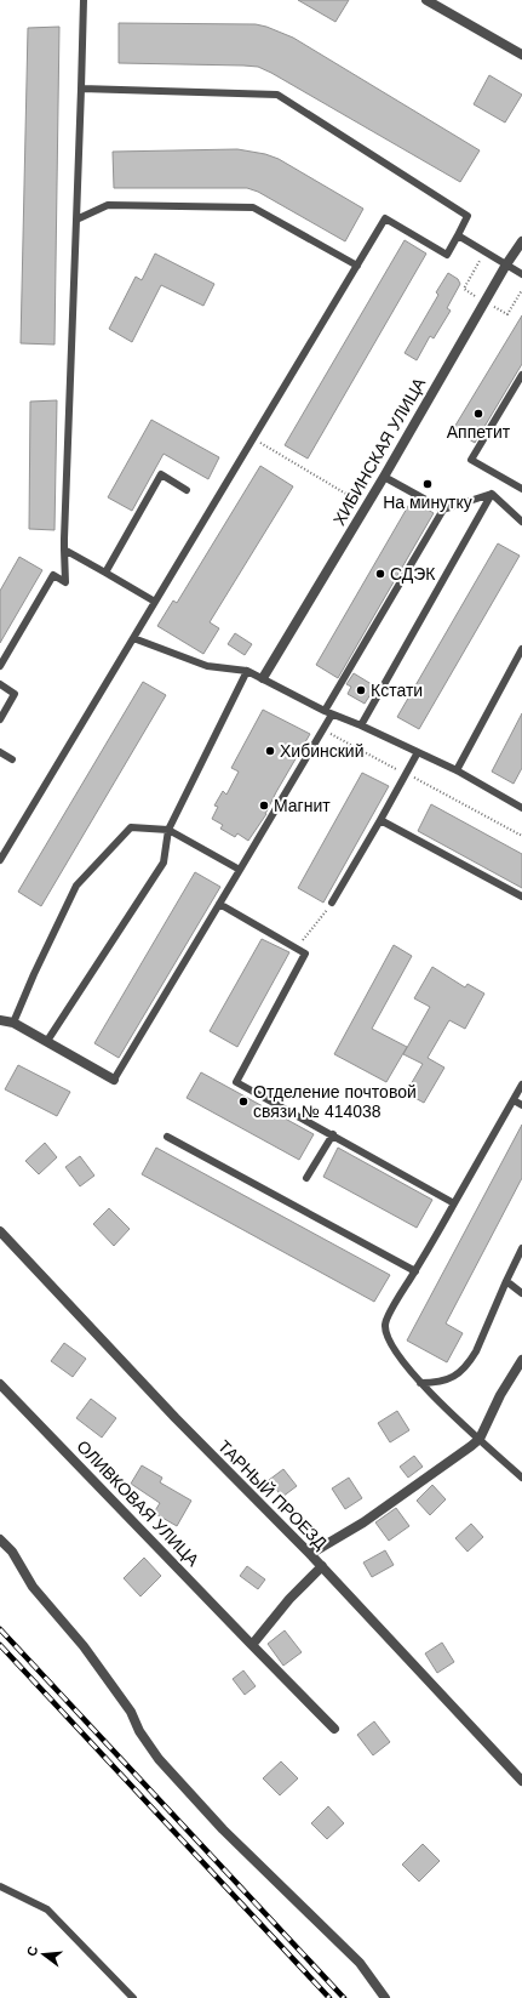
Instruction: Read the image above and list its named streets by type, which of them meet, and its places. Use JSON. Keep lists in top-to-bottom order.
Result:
{
  "streets": {
    "street": ["ХИБИНСКАЯ УЛИЦА", "ТАРНЫЙ ПРОЕЗД", "ОЛИВКОВАЯ УЛИЦА"]
  },
  "places": [
    "Аппетит",
    "На минутку",
    "СДЭК",
    "Кстати",
    "Хибинский",
    "Магнит",
    "Отделение почтовой связи № 414038"
  ],
  "north": "left"
}
